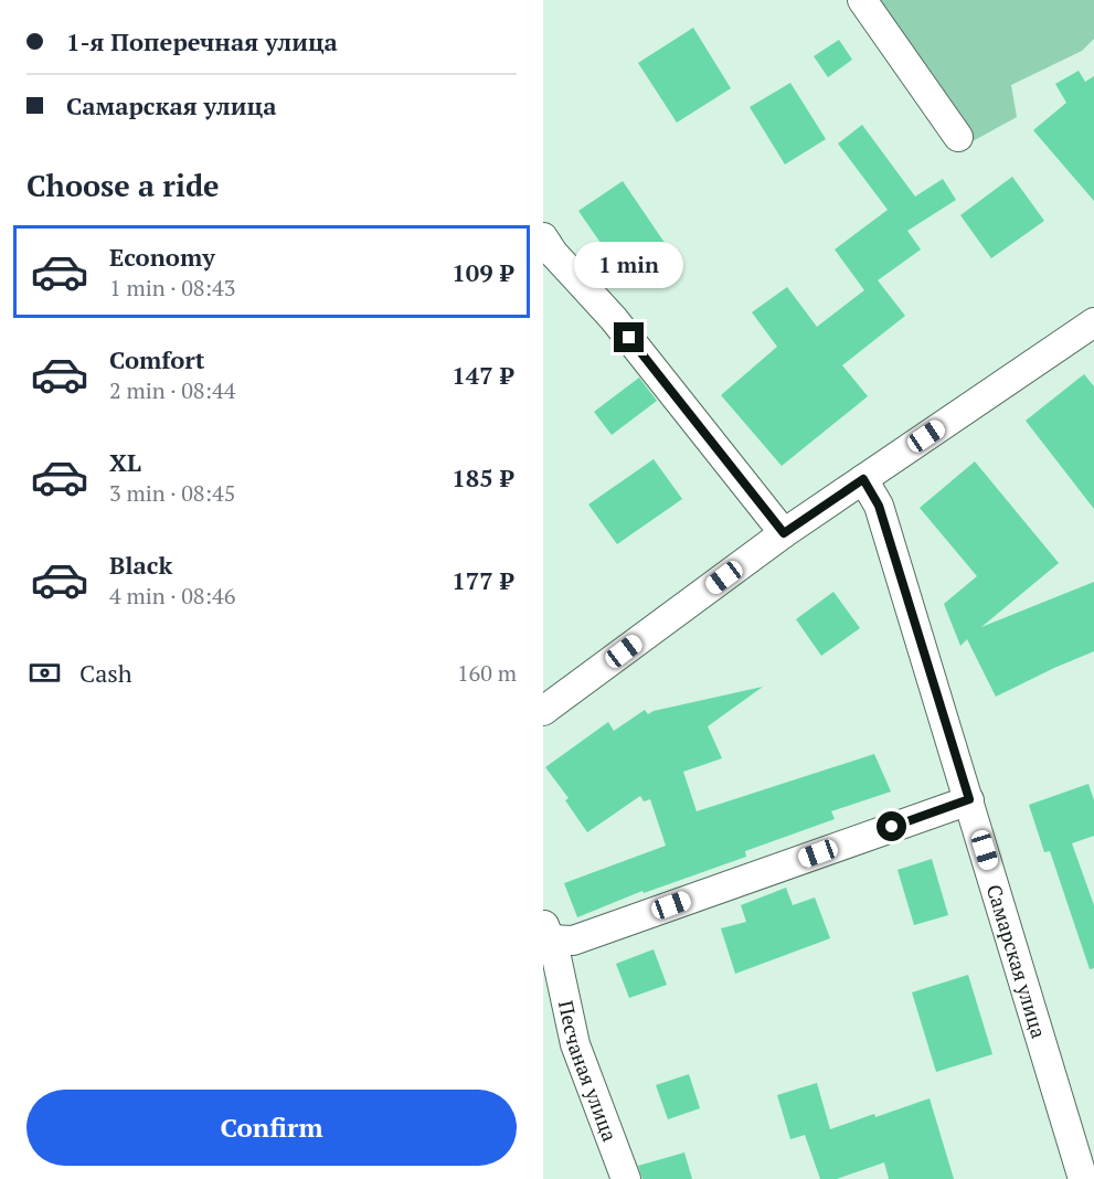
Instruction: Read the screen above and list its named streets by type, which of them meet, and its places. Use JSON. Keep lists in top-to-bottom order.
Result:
{
  "streets": {
    "street": ["Самарская улица", "Песчаная улица"]
  },
  "page": {
    "banner": ["1-я Поперечная улица", "Самарская улица"],
    "heading": "Choose a ride",
    "list": [
      {
        "name": "Economy",
        "note": "1 min · 08:43",
        "value": "109 ₽"
      },
      {
        "name": "Comfort",
        "note": "2 min · 08:44",
        "value": "147 ₽"
      },
      {
        "name": "XL",
        "note": "3 min · 08:45",
        "value": "185 ₽"
      },
      {
        "name": "Black",
        "note": "4 min · 08:46",
        "value": "177 ₽"
      }
    ],
    "bubble": "1 min",
    "pay": ["Cash", "160 m"],
    "buttons": "Confirm"
  }
}
